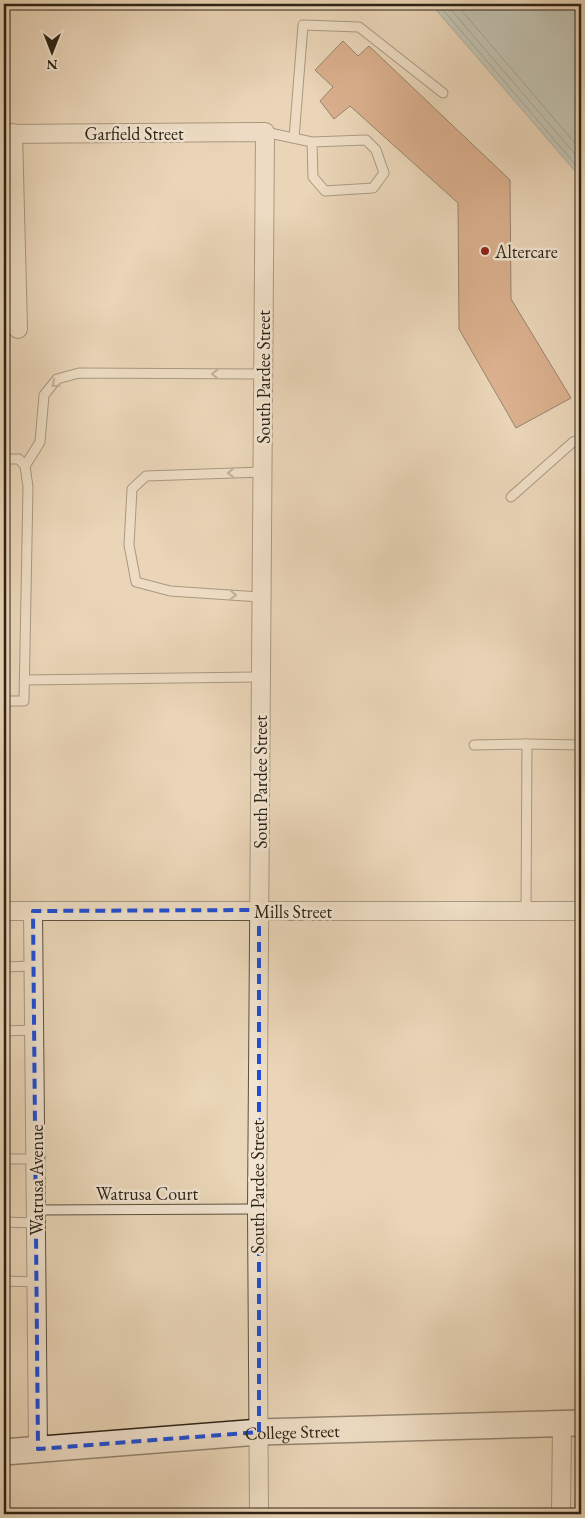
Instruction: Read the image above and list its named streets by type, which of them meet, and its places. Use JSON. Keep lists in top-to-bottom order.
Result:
{
  "streets": {
    "main road": ["College Street"],
    "street": [
      "Garfield Street",
      "South Pardee Street",
      "Mills Street",
      "Watrusa Avenue"
    ],
    "lane": ["Watrusa Court"]
  },
  "crossings": [
    ["Garfield Street", "South Pardee Street"],
    ["South Pardee Street", "Mills Street"],
    ["South Pardee Street", "Watrusa Court"],
    ["South Pardee Street", "College Street"],
    ["Mills Street", "Watrusa Avenue"],
    ["Watrusa Avenue", "Watrusa Court"],
    ["Watrusa Avenue", "College Street"]
  ],
  "places": ["Altercare"],
  "north": "bottom"
}
